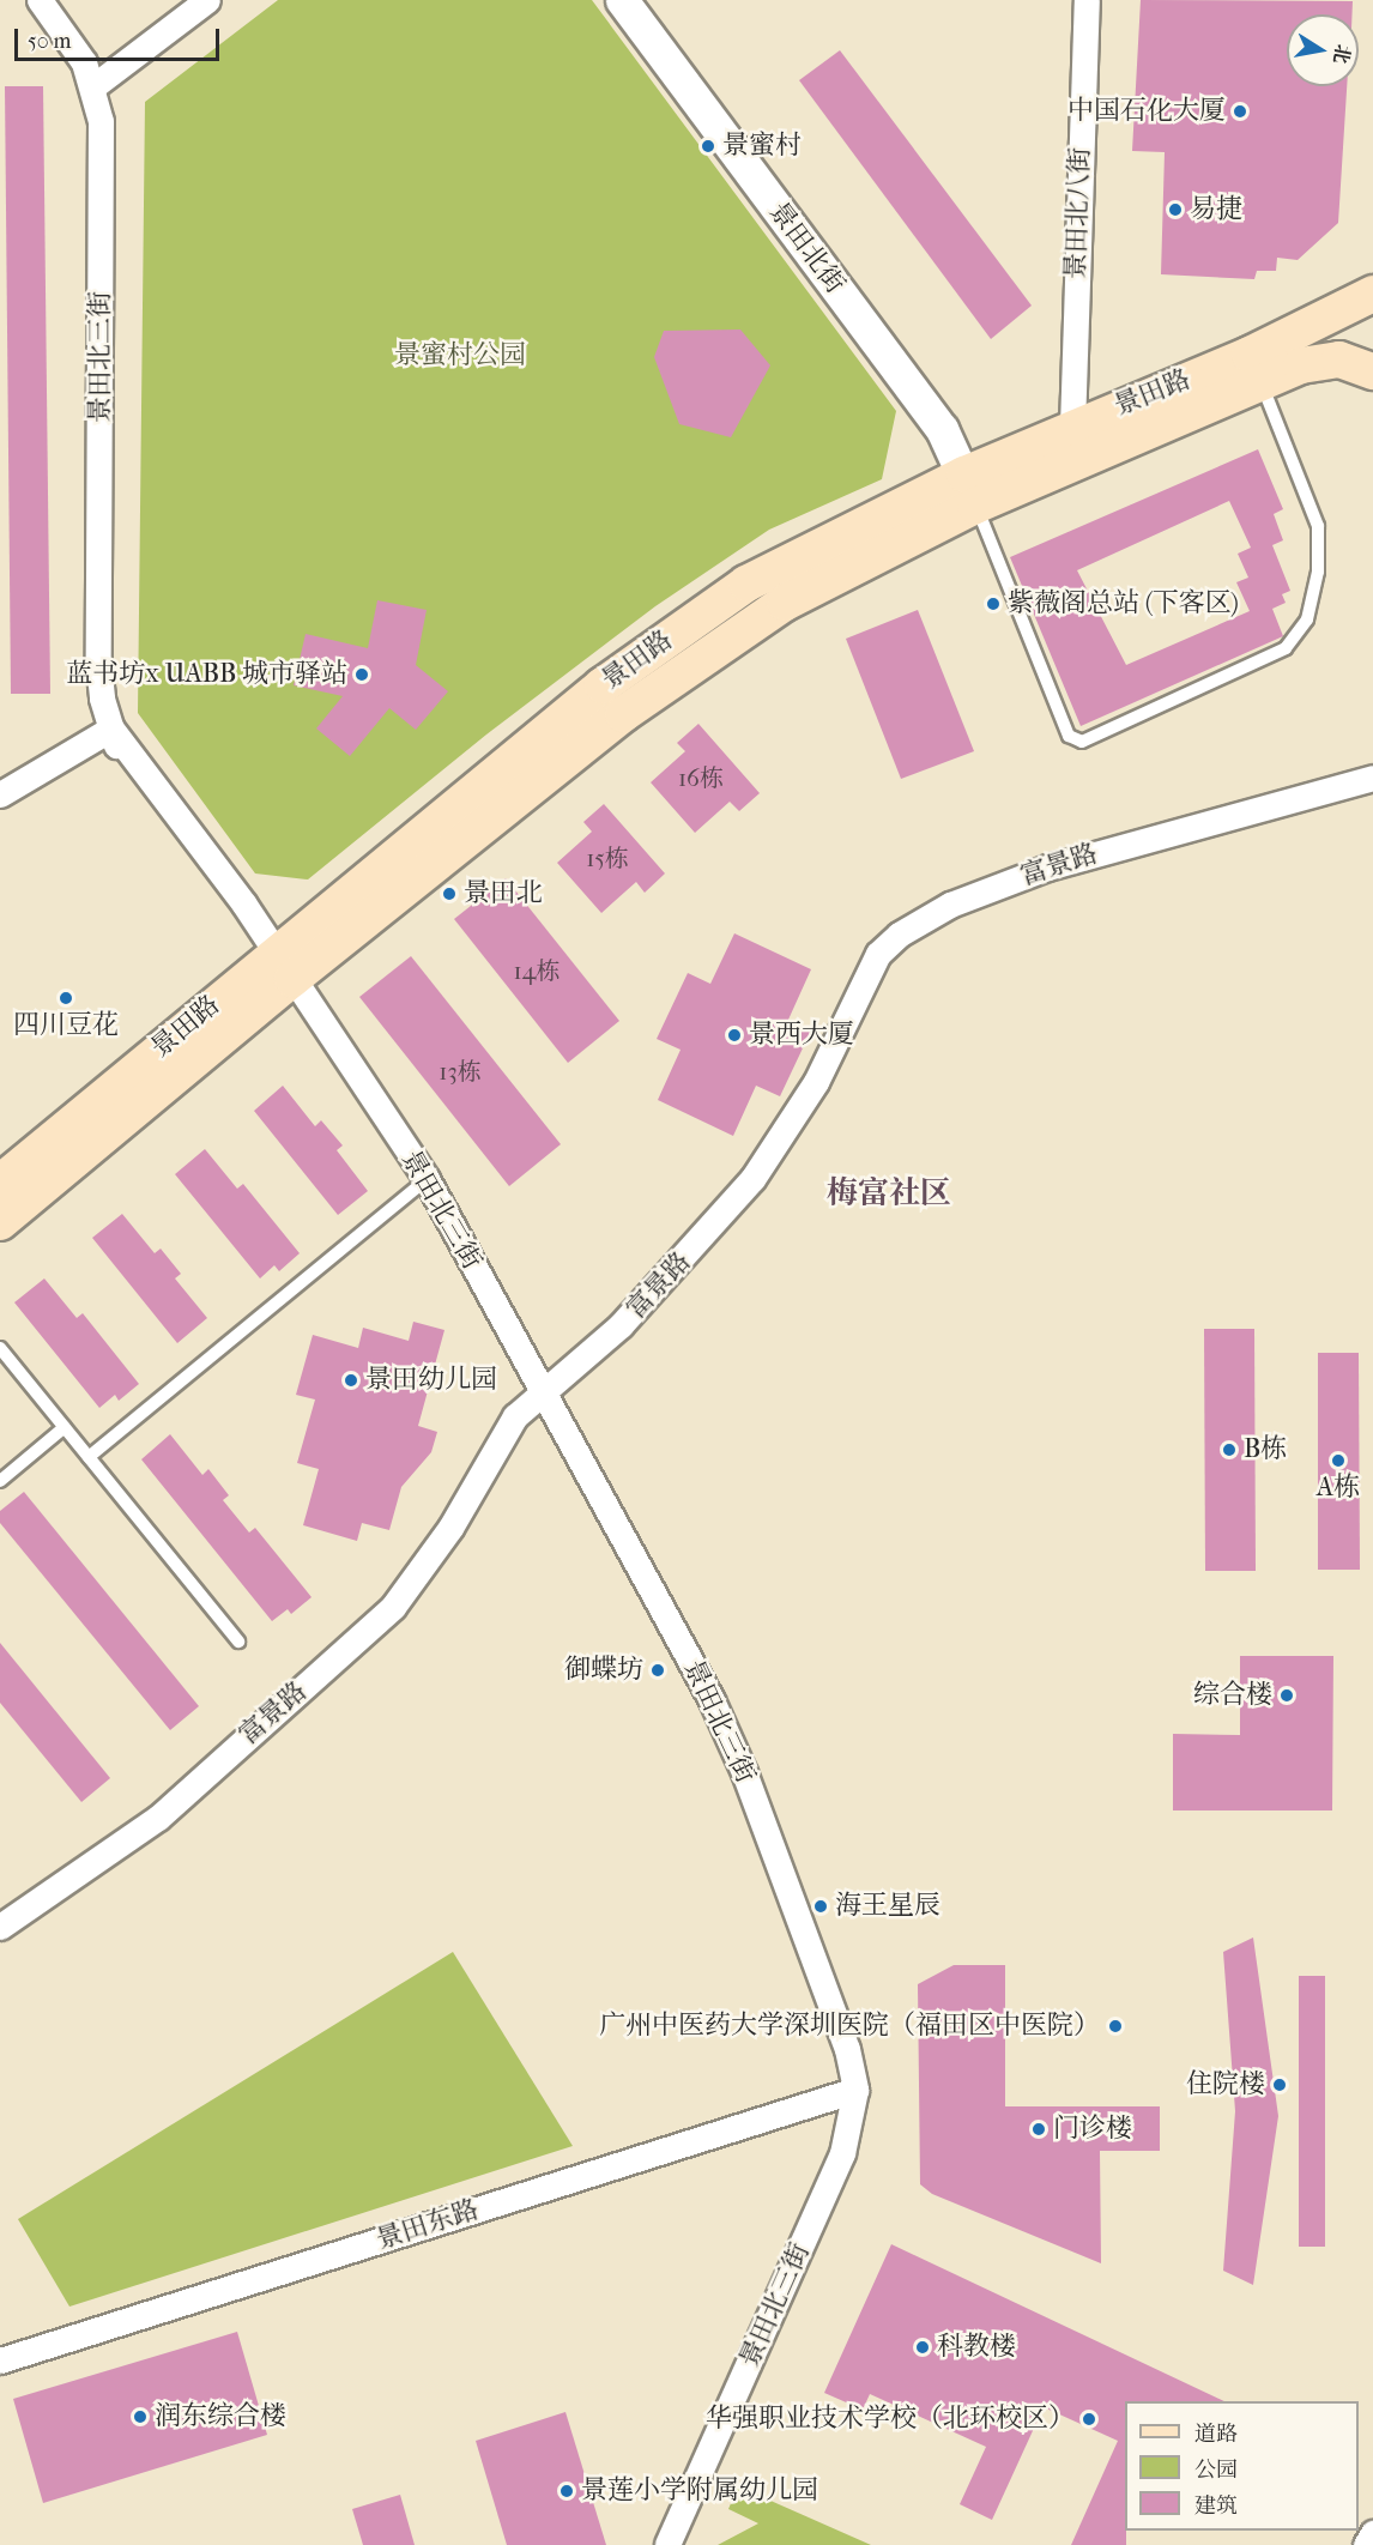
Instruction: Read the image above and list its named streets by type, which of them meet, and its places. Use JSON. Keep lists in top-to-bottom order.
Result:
{
  "streets": {
    "main road": ["景田路"],
    "street": [
      "景田北八街",
      "景田北街",
      "景田北三街",
      "富景路",
      "景田东路"
    ]
  },
  "crossings": [
    ["景田北八街", "景田路"],
    ["景田北街", "景田路"],
    ["景田北三街", "景田路"],
    ["景田北三街", "富景路"],
    ["景田北三街", "景田东路"]
  ],
  "districts": ["梅富社区"],
  "parks": ["景蜜村公园"],
  "places": [
    "中国石化大厦",
    "景蜜村",
    "易捷",
    "紫薇阁总站 (下客区)",
    "蓝书坊x UABB 城市驿站",
    "景田北",
    "四川豆花",
    "景西大厦",
    "景田幼儿园",
    "B栋",
    "A栋",
    "御蝶坊",
    "综合楼",
    "海王星辰",
    "广州中医药大学深圳医院（福田区中医院）",
    "住院楼",
    "门诊楼",
    "科教楼",
    "润东综合楼",
    "华强职业技术学校（北环校区）",
    "景莲小学附属幼儿园"
  ],
  "house_numbers": [
    "16栋",
    "15栋",
    "14栋",
    "13栋"
  ],
  "legend": ["道路", "公园", "建筑"],
  "scale_bar": "50 m",
  "north": "right"
}
